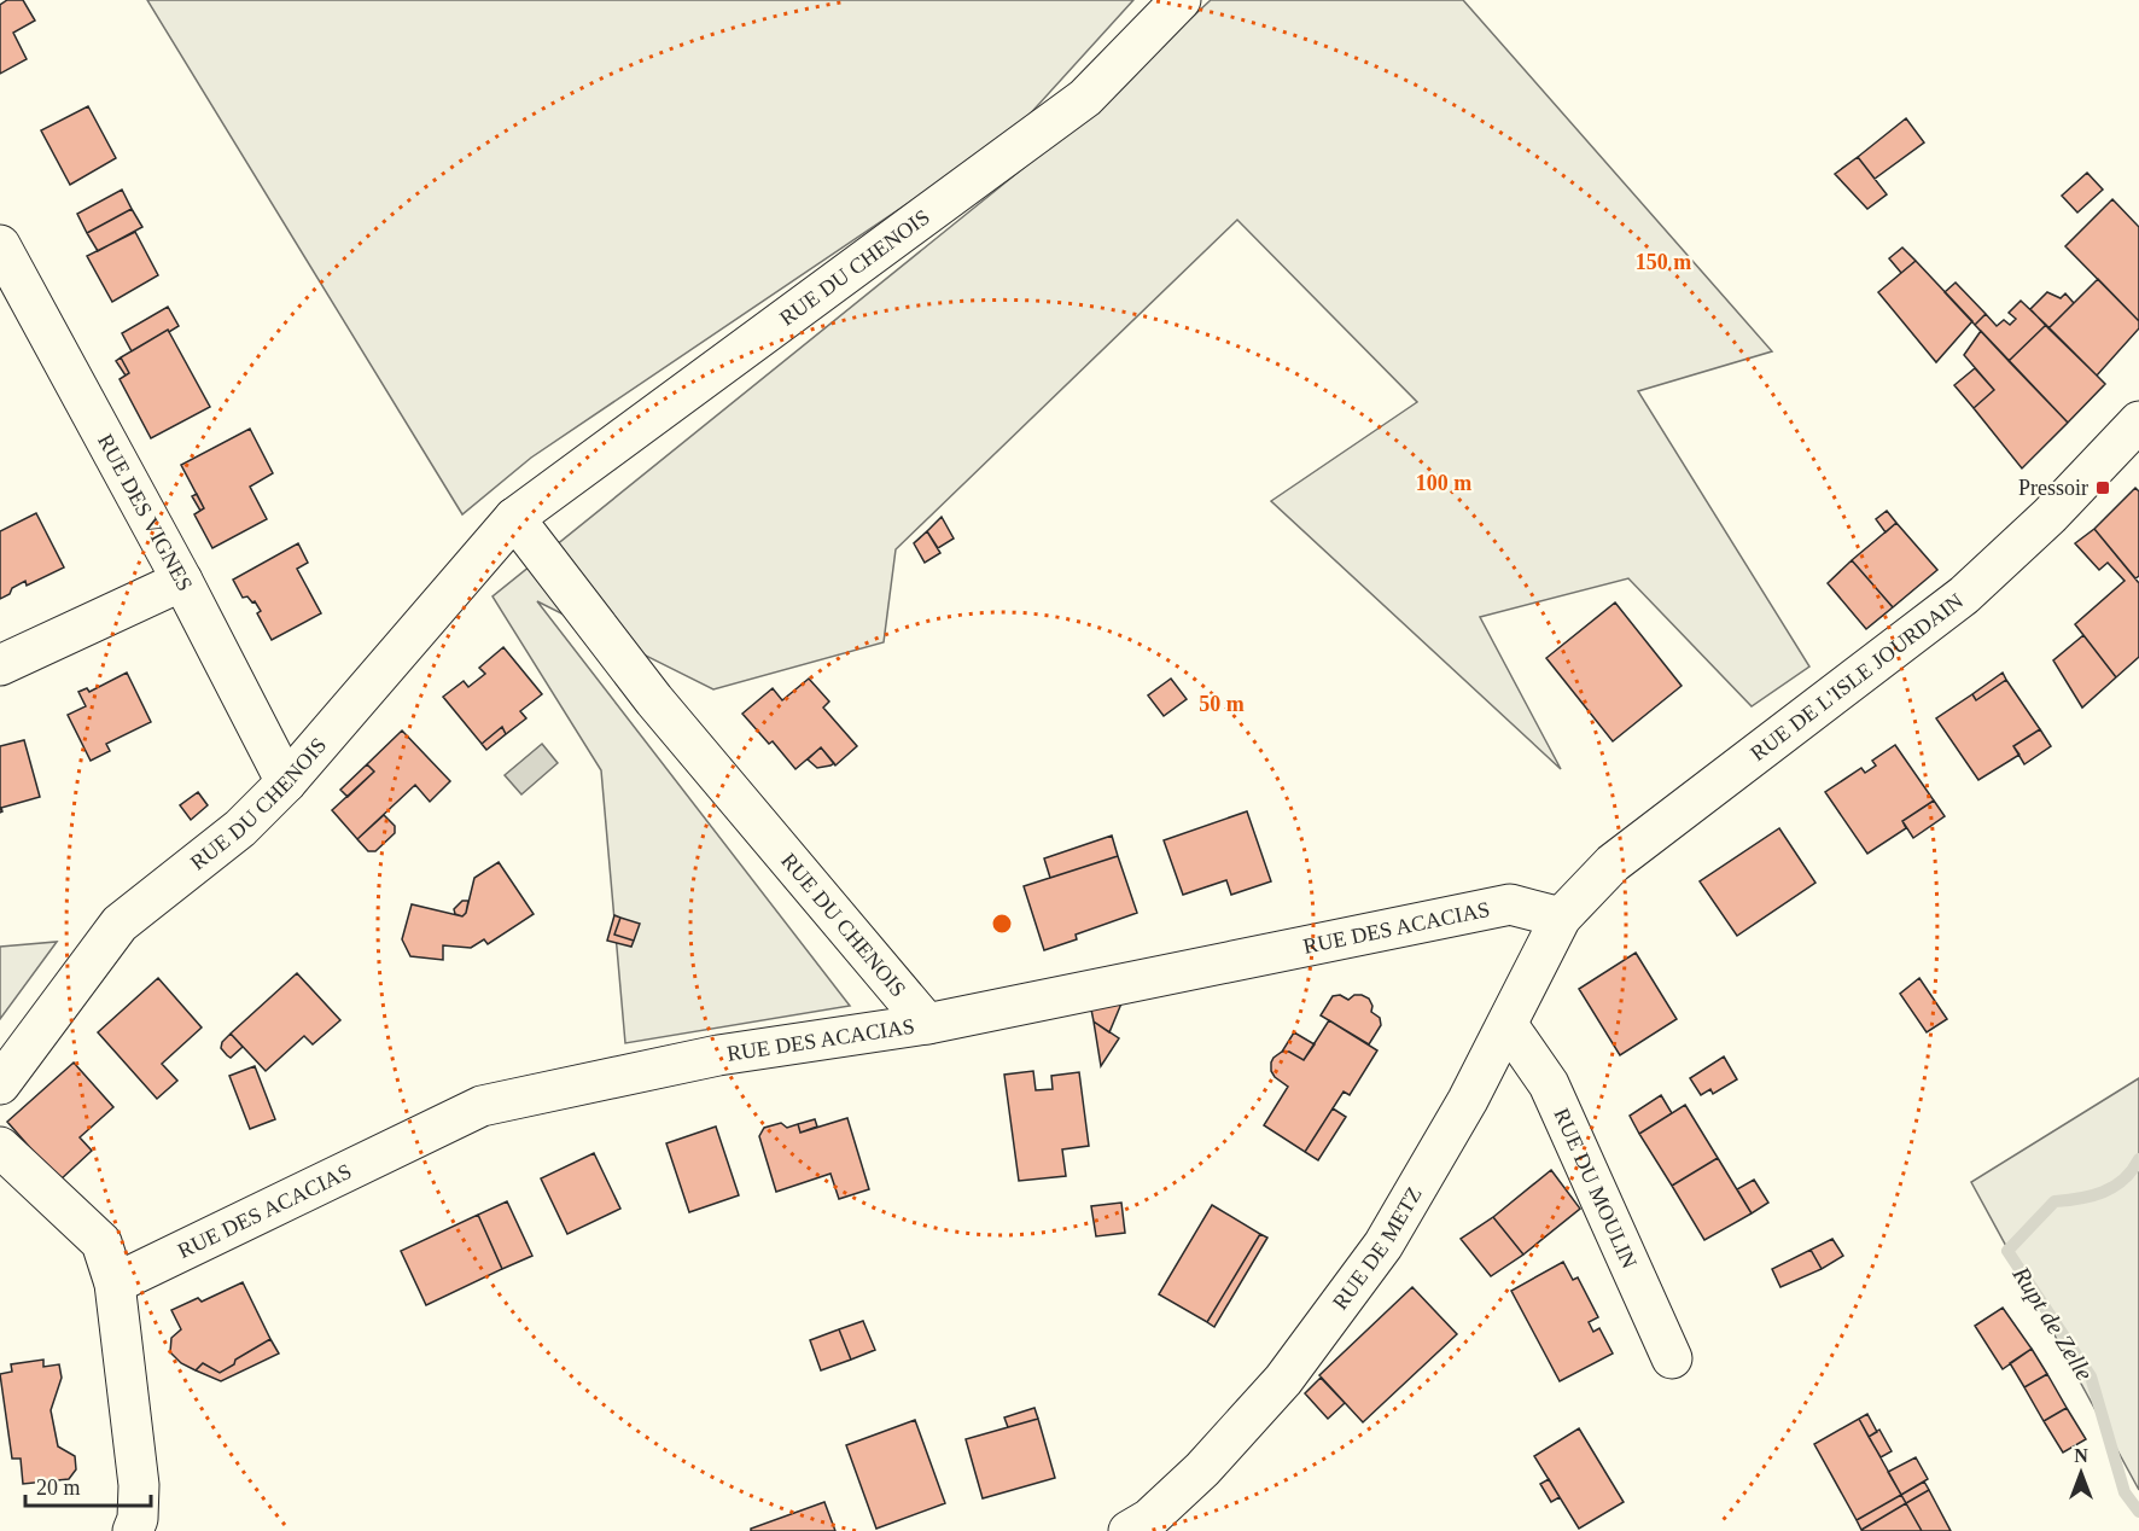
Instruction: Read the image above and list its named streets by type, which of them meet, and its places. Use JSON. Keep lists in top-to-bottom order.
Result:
{
  "streets": {
    "street": [
      "RUE DU CHENOIS",
      "RUE DES VIGNES",
      "RUE DE L'ISLE JOURDAIN",
      "RUE DES ACACIAS",
      "RUE DU MOULIN",
      "RUE DE METZ"
    ]
  },
  "crossings": [
    ["RUE DU CHENOIS", "RUE DES VIGNES"],
    ["RUE DU CHENOIS", "RUE DES ACACIAS"],
    ["RUE DE L'ISLE JOURDAIN", "RUE DES ACACIAS"],
    ["RUE DE L'ISLE JOURDAIN", "RUE DE METZ"],
    ["RUE DES ACACIAS", "RUE DE METZ"],
    ["RUE DU MOULIN", "RUE DE METZ"]
  ],
  "water": ["Rupt de Zelle"],
  "places": {
    "transit": ["Pressoir"]
  },
  "scale_bar": "20 m",
  "north": "top",
  "rings": ["150 m", "100 m", "50 m"]
}
